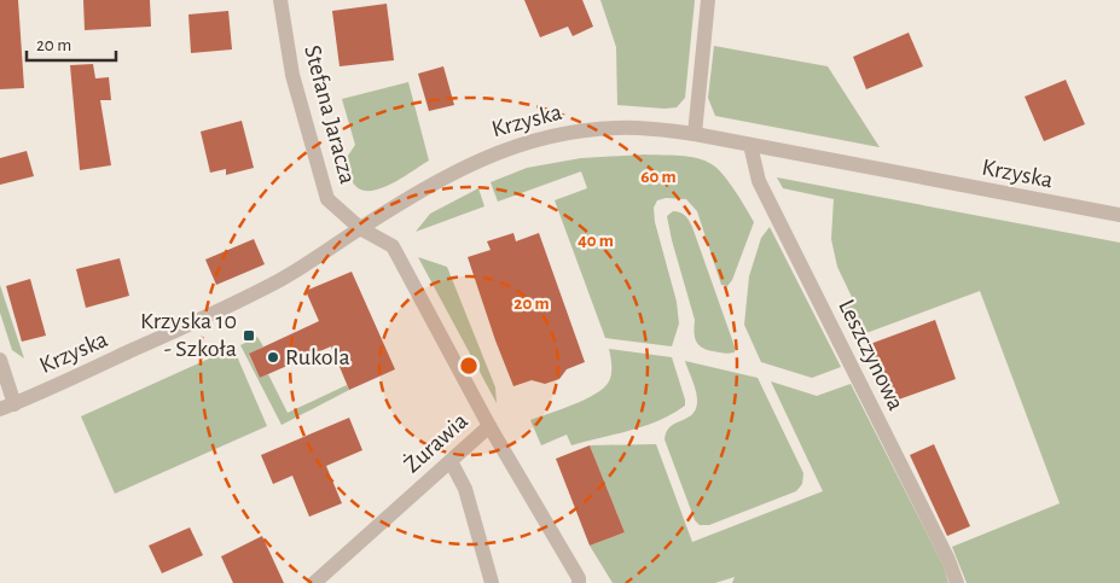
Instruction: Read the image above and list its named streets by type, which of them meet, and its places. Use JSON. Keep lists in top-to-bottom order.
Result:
{
  "streets": {
    "street": [
      "Stefana Jaracza",
      "Krzyska",
      "Leszczynowa",
      "Żurawia"
    ]
  },
  "crossings": [
    ["Stefana Jaracza", "Krzyska"],
    ["Stefana Jaracza", "Żurawia"],
    ["Krzyska", "Leszczynowa"],
    ["Krzyska", "Żurawia"]
  ],
  "places": {
    "transit": ["Krzyska 10 - Szkoła"],
    "other": ["Rukola"]
  },
  "scale_bar": "20 m",
  "rings": ["60 m", "40 m", "20 m"]
}
